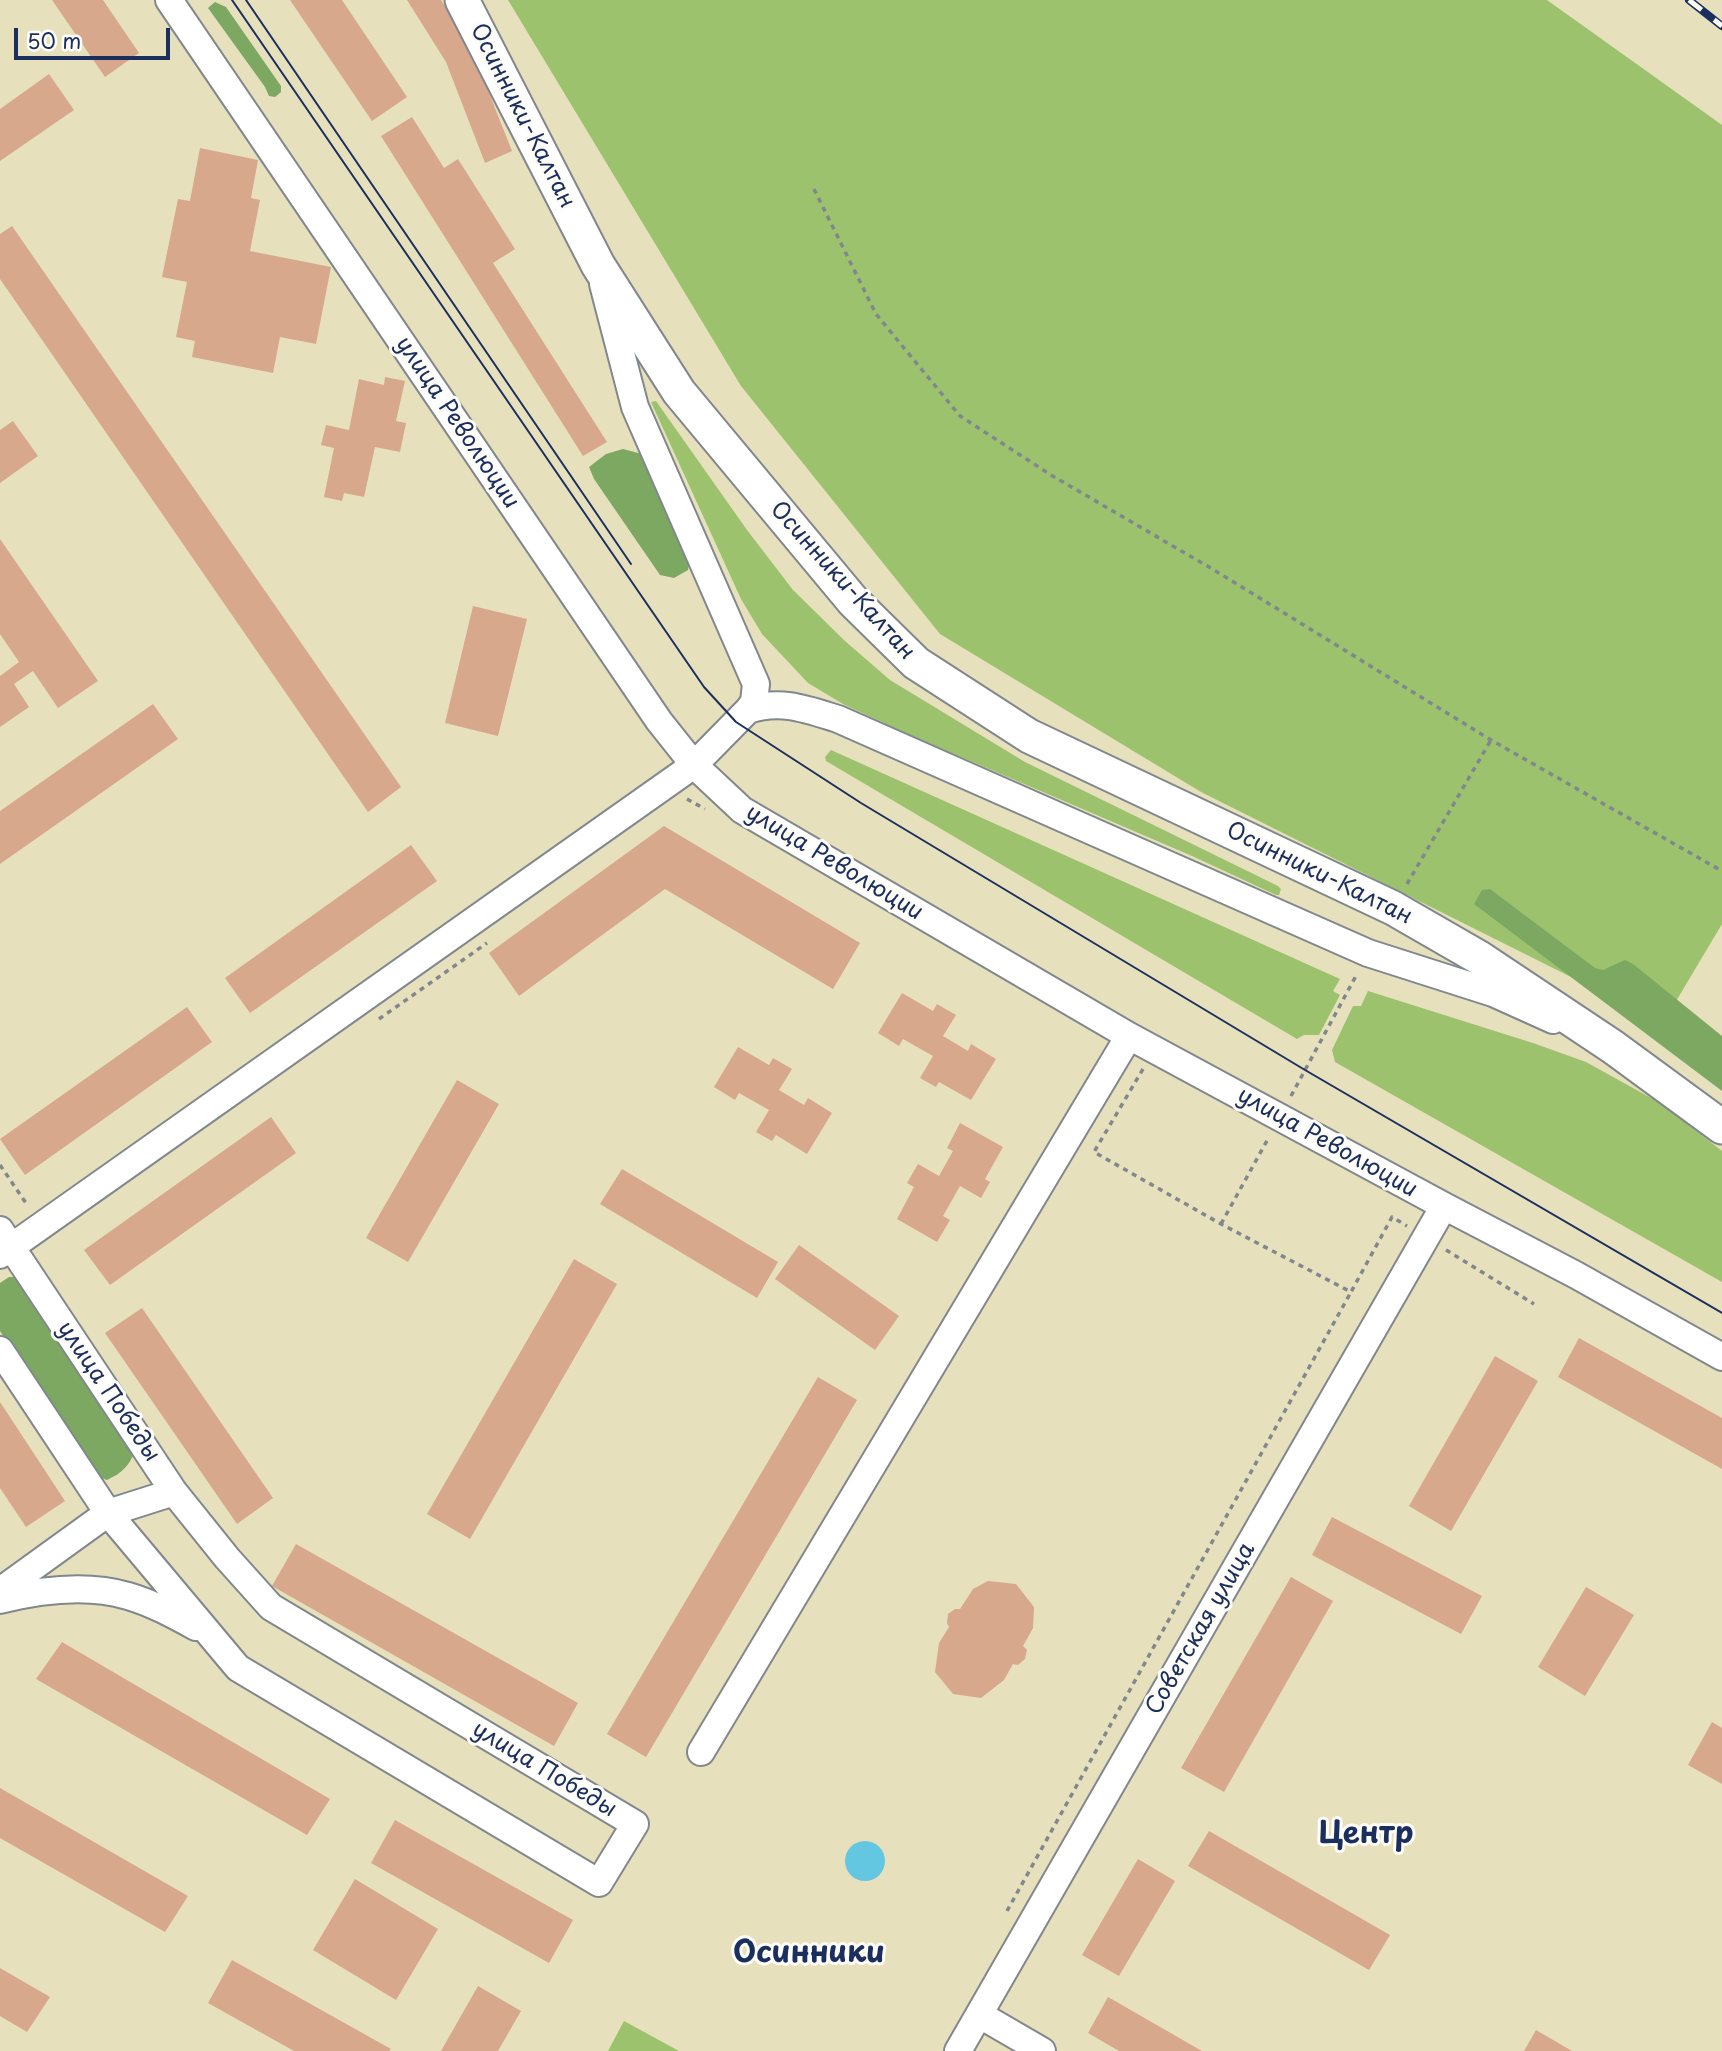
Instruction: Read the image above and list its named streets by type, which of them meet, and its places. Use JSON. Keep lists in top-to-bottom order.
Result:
{
  "streets": {
    "main road": ["Осинники-Калтан"],
    "street": ["улица Революции", "улица Победы", "Советская улица"]
  },
  "crossings": [
    ["улица Революции", "Советская улица"]
  ],
  "districts": ["Центр", "Осинники"],
  "scale_bar": "50 m"
}
